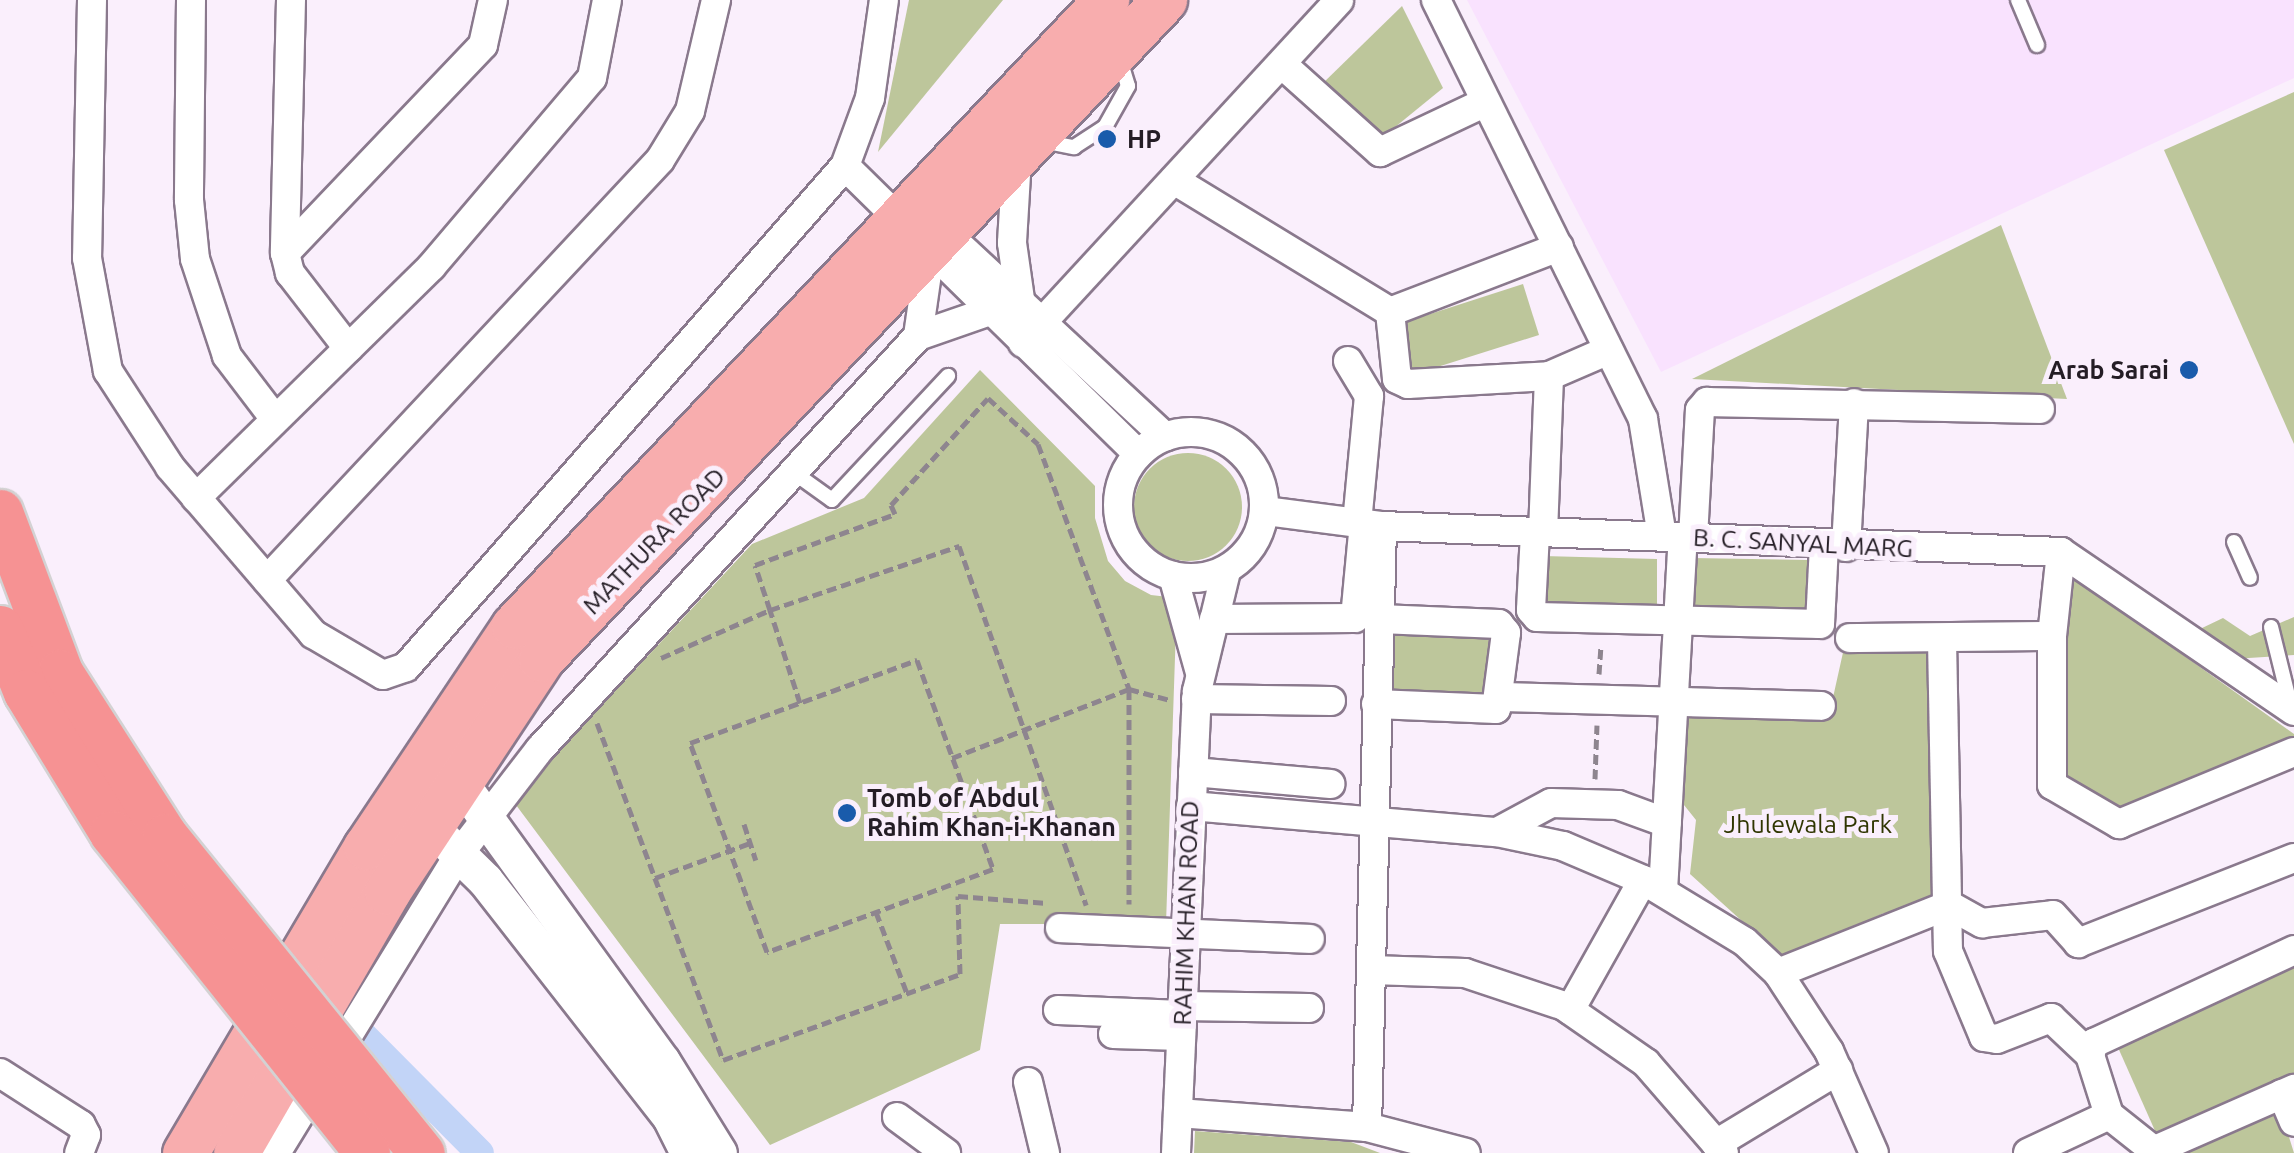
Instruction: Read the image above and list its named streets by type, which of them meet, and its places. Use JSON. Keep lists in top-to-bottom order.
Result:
{
  "streets": {
    "main road": ["MATHURA ROAD"],
    "street": ["B. C. SANYAL MARG", "RAHIM KHAN ROAD"]
  },
  "crossings": [
    ["B. C. SANYAL MARG", "RAHIM KHAN ROAD"]
  ],
  "parks": ["Jhulewala Park"],
  "places": ["HP", "Arab Sarai", "Tomb of Abdul Rahim Khan-i-Khanan"]
}
